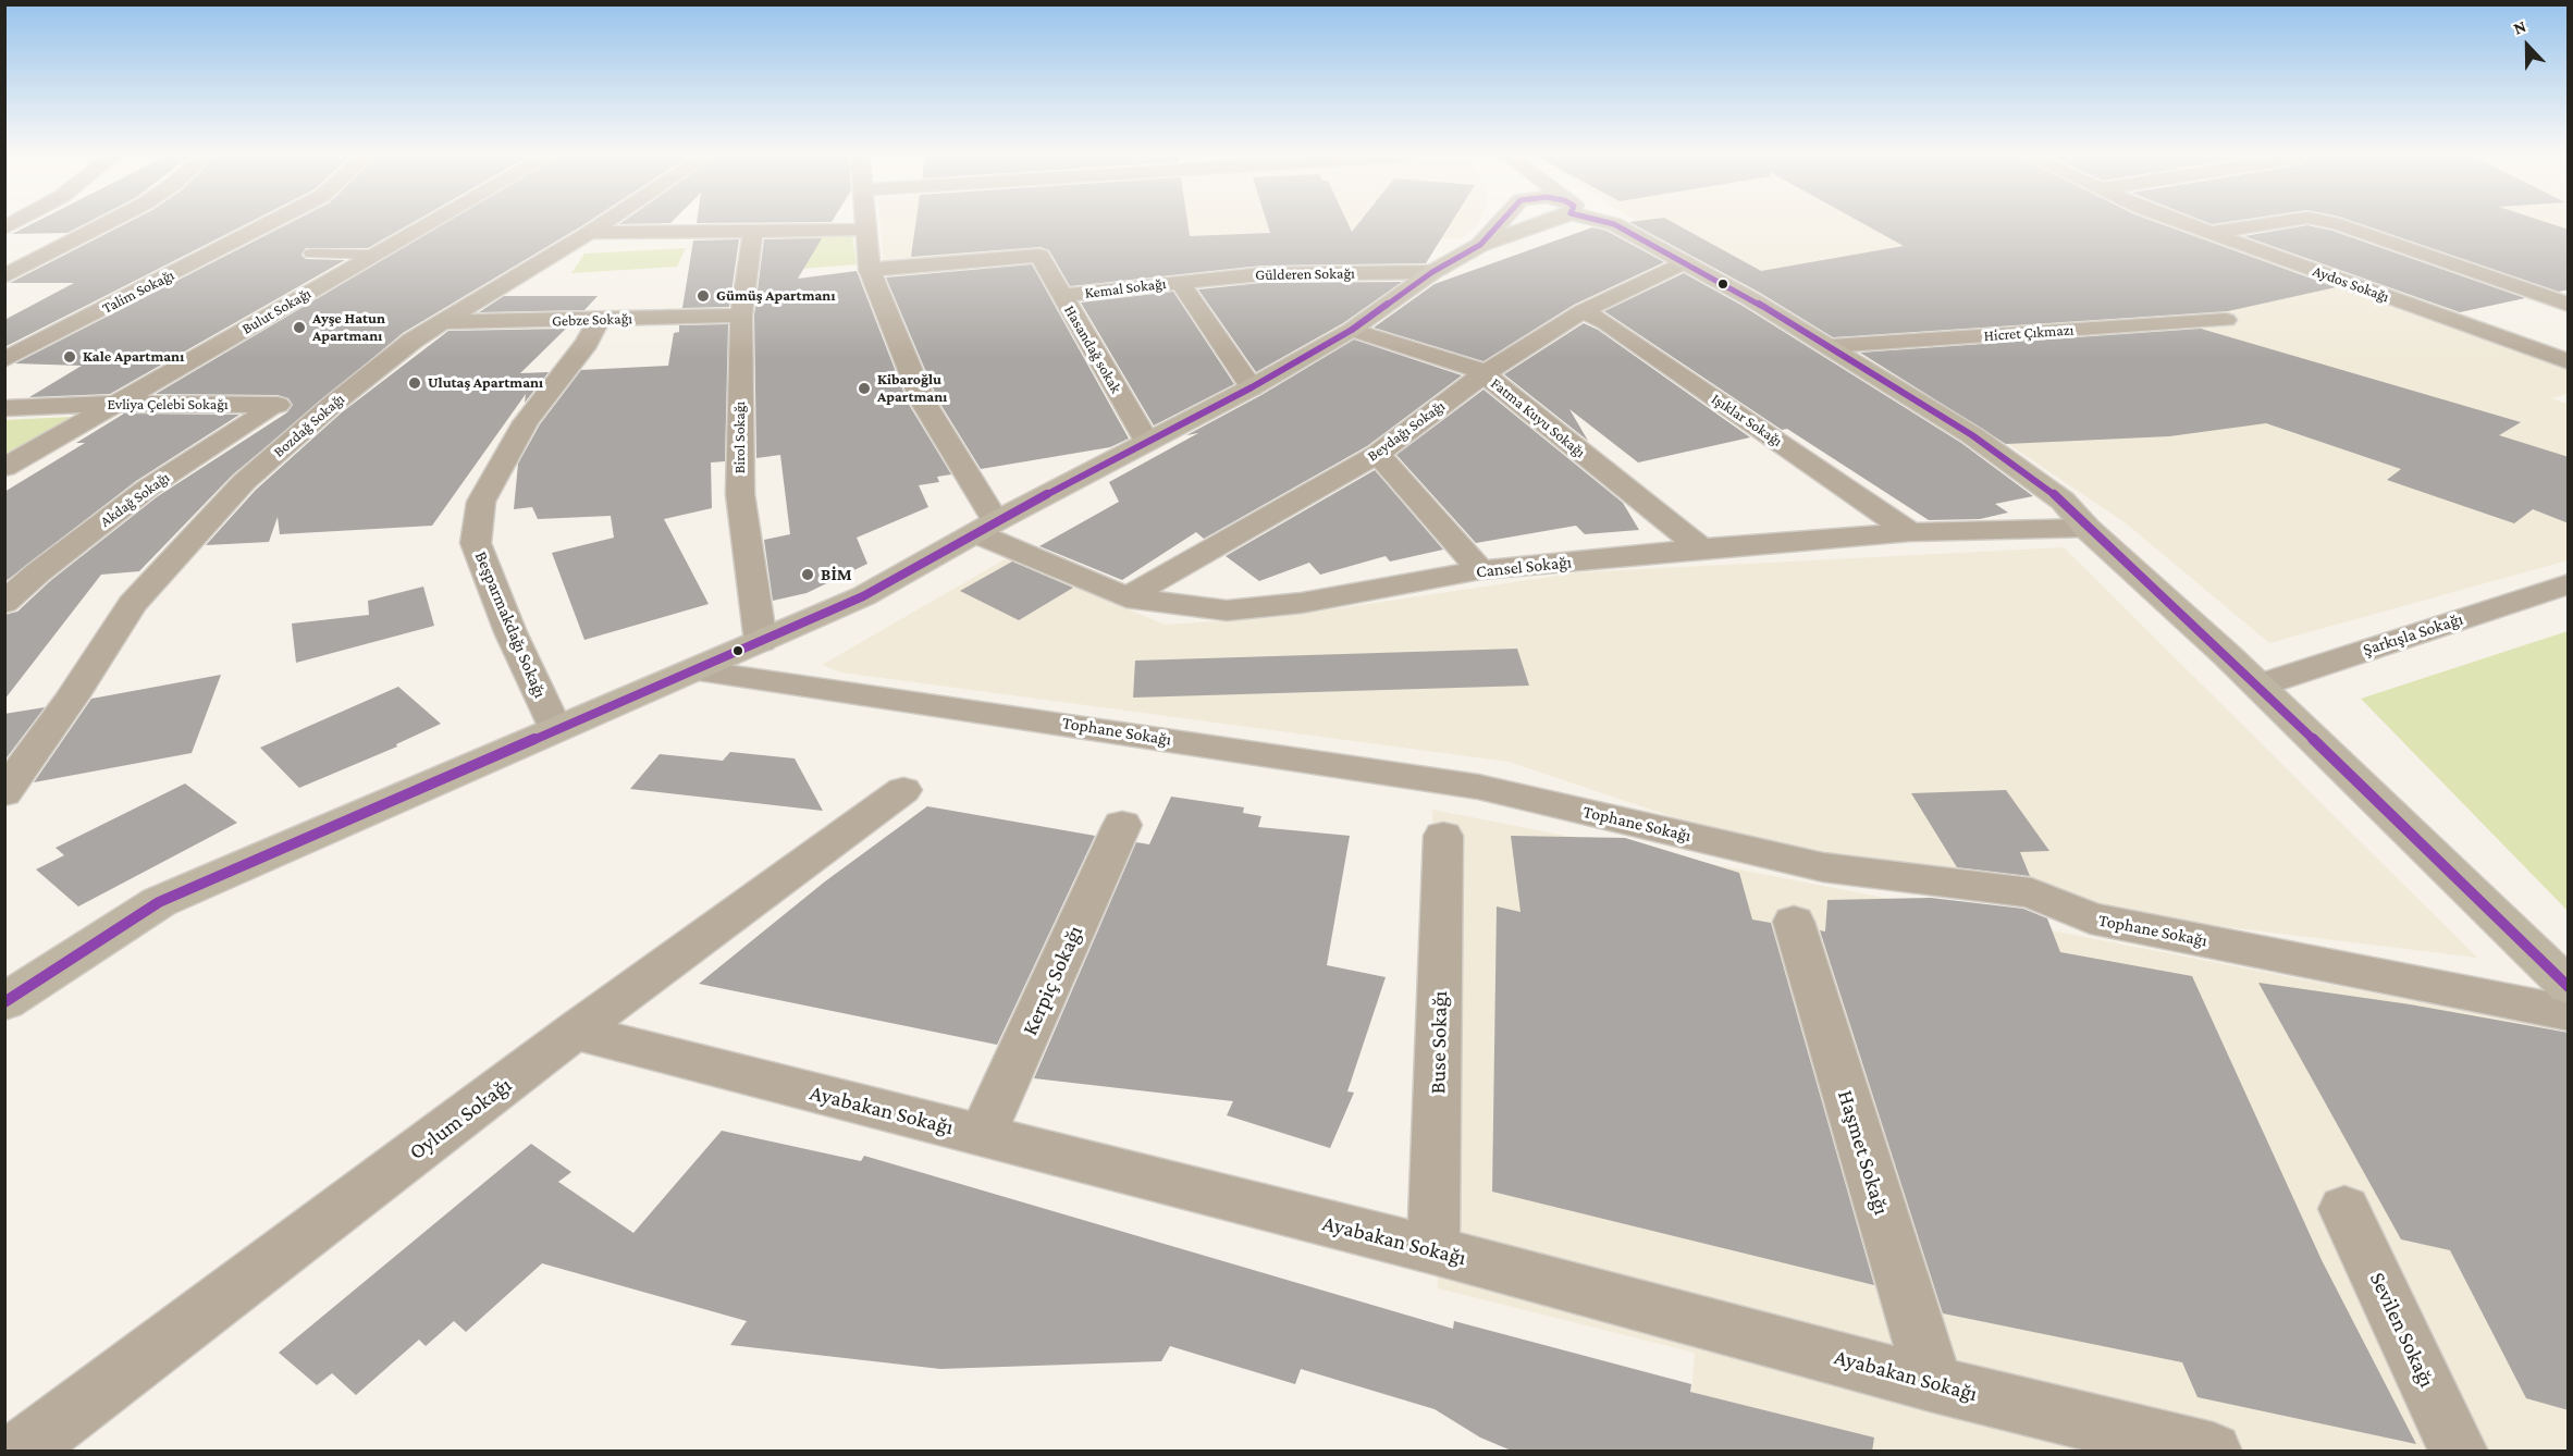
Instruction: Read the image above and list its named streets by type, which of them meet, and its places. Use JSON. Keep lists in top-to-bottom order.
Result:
{
  "streets": {
    "street": [
      "Gülderen Sokağı",
      "Aydos Sokağı",
      "Kemal Sokağı",
      "Talim Sokağı",
      "Bulut Sokağı",
      "Gebze Sokağı",
      "Hicret Çıkmazı",
      "Hasandağ sokak",
      "Evliya Çelebi Sokağı",
      "Fatma Kuyu Sokağı",
      "Işıklar Sokağı",
      "Bozdağ Sokağı",
      "Beydağı Sokağı",
      "Birol Sokağı",
      "Akdağ Sokağı",
      "Cansel Sokağı",
      "Beşparmakdağı Sokağı",
      "Şarkışla Sokağı",
      "Tophane Sokağı",
      "Kerpiç Sokağı",
      "Buse Sokağı",
      "Ayabakan Sokağı",
      "Oylum Sokağı",
      "Haşmet Sokağı",
      "Sevilen Sokağı"
    ]
  },
  "crossings": [
    ["Gülderen Sokağı", "Kemal Sokağı"],
    ["Kemal Sokağı", "Hasandağ sokak"],
    ["Bulut Sokağı", "Evliya Çelebi Sokağı"],
    ["Gebze Sokağı", "Bozdağ Sokağı"],
    ["Gebze Sokağı", "Birol Sokağı"],
    ["Gebze Sokağı", "Beşparmakdağı Sokağı"],
    ["Evliya Çelebi Sokağı", "Bozdağ Sokağı"],
    ["Evliya Çelebi Sokağı", "Akdağ Sokağı"],
    ["Fatma Kuyu Sokağı", "Beydağı Sokağı"],
    ["Fatma Kuyu Sokağı", "Cansel Sokağı"],
    ["Işıklar Sokağı", "Beydağı Sokağı"],
    ["Işıklar Sokağı", "Cansel Sokağı"],
    ["Beydağı Sokağı", "Cansel Sokağı"],
    ["Kerpiç Sokağı", "Ayabakan Sokağı"],
    ["Buse Sokağı", "Ayabakan Sokağı"],
    ["Ayabakan Sokağı", "Oylum Sokağı"],
    ["Ayabakan Sokağı", "Haşmet Sokağı"]
  ],
  "places": [
    "Gümüş Apartmanı",
    "Ayşe Hatun Apartmanı",
    "Kale Apartmanı",
    "Ulutaş Apartmanı",
    "Kibaroğlu Apartmanı",
    "BİM"
  ],
  "north": "top"
}
